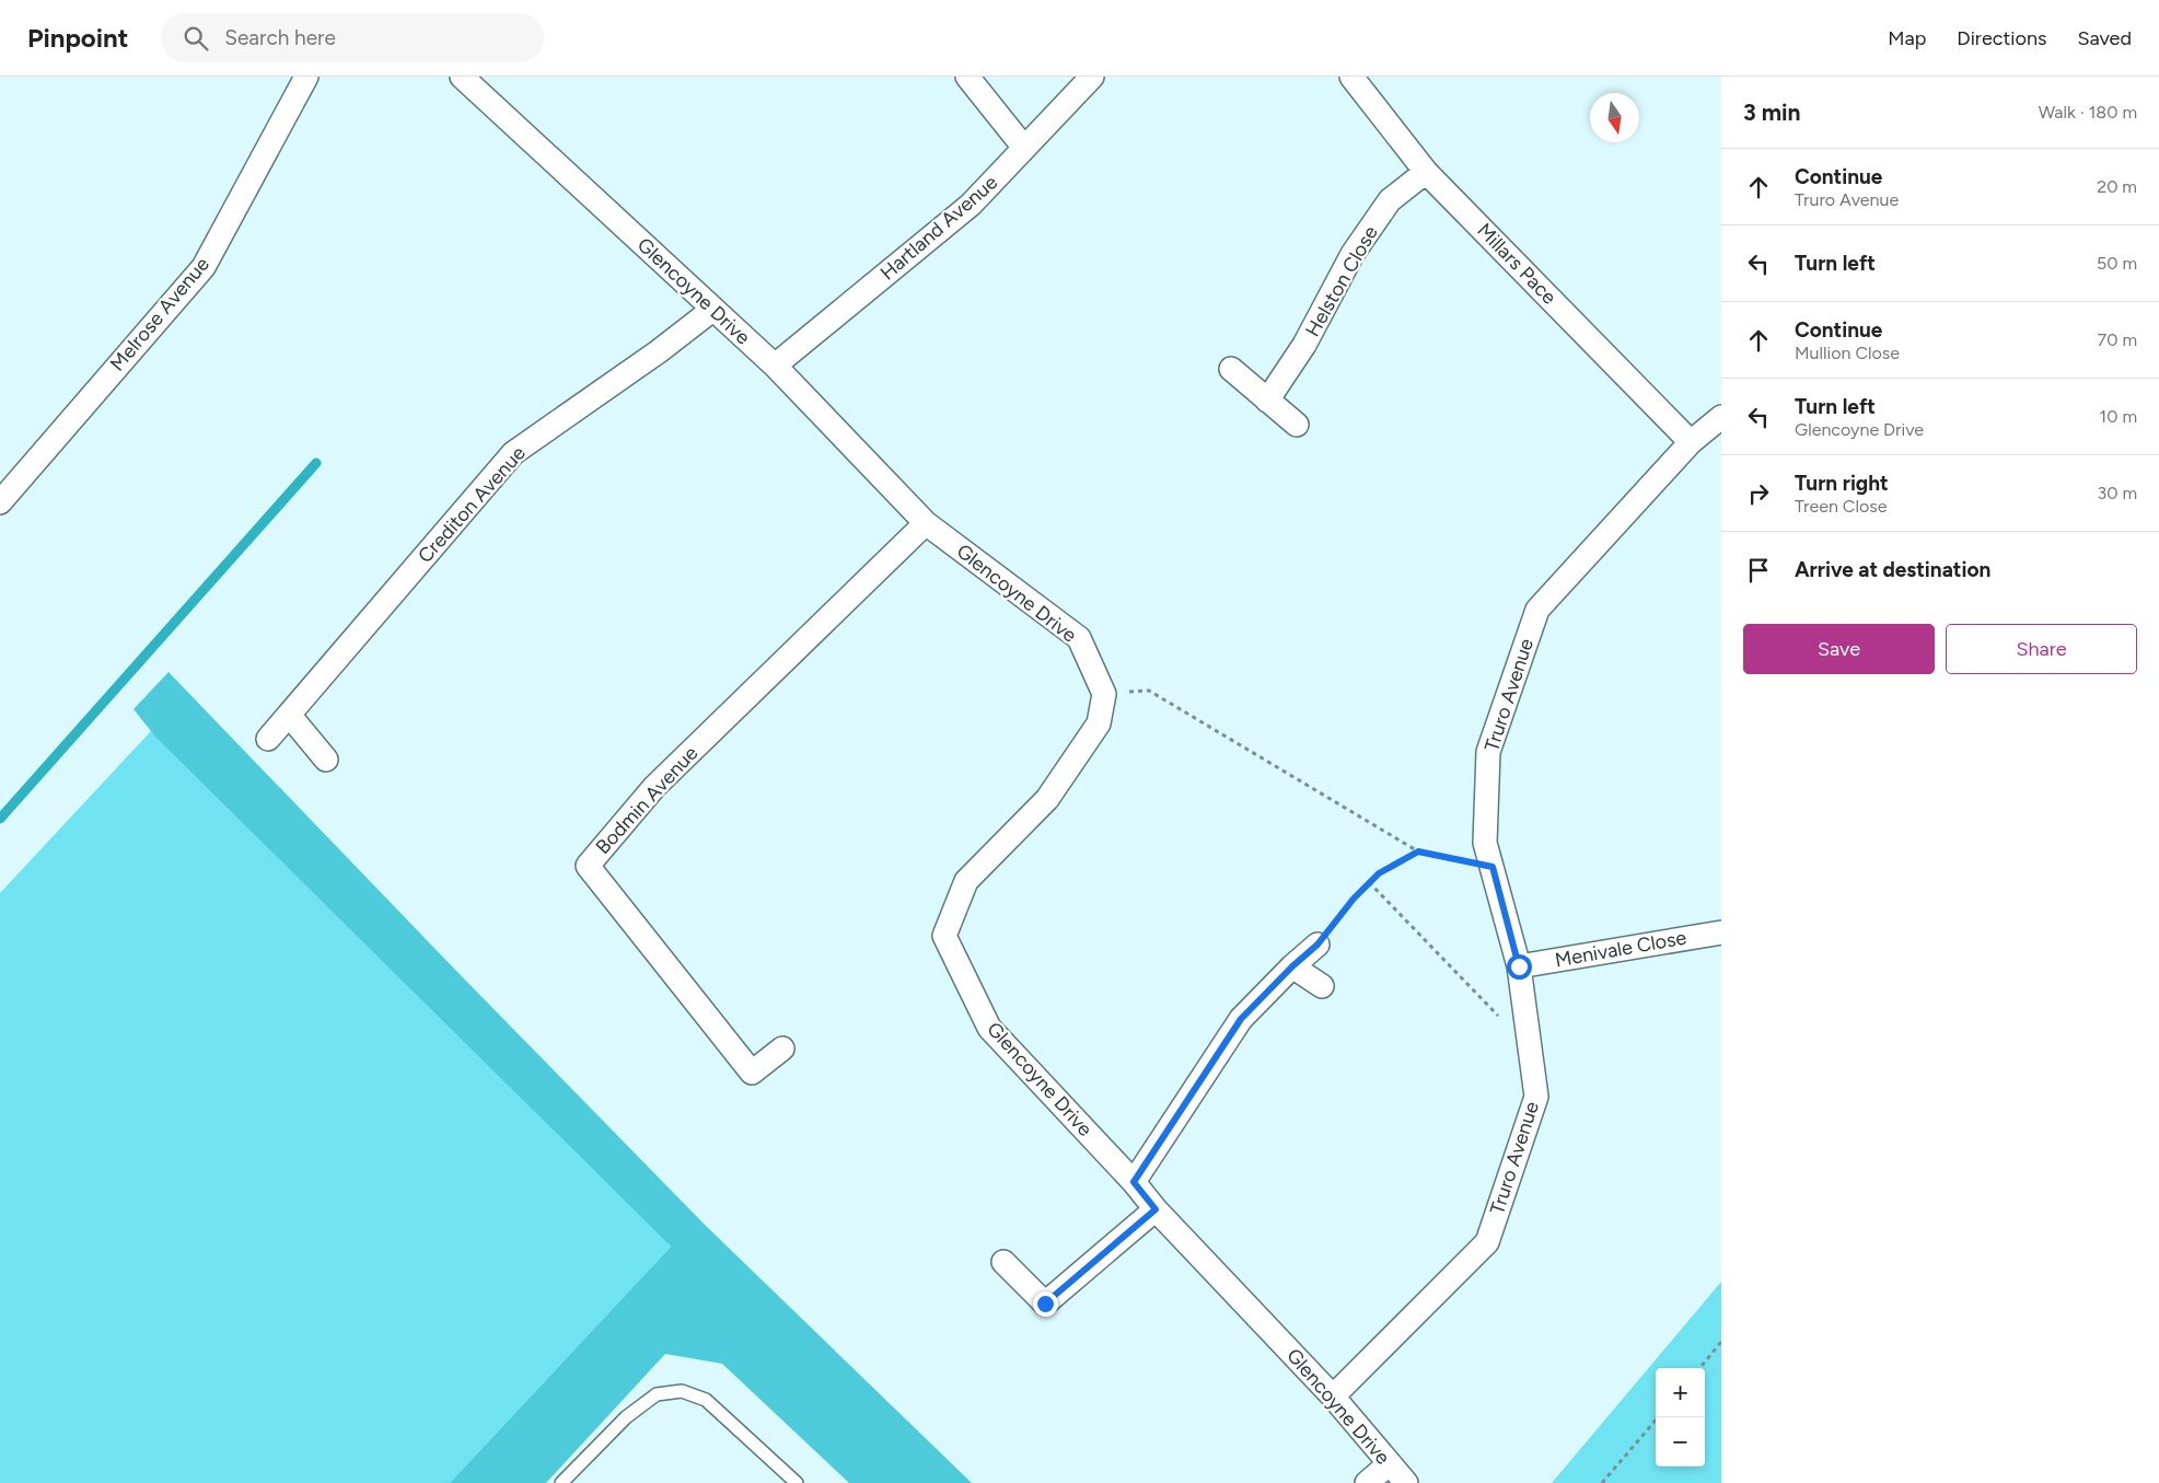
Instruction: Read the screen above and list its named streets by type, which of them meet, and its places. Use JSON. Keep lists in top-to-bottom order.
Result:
{
  "streets": {
    "street": [
      "Hartland Avenue",
      "Millars Pace",
      "Helston Close",
      "Glencoyne Drive",
      "Melrose Avenue",
      "Crediton Avenue",
      "Truro Avenue",
      "Bodmin Avenue",
      "Menivale Close"
    ]
  },
  "crossings": [
    ["Hartland Avenue", "Glencoyne Drive"],
    ["Millars Pace", "Helston Close"],
    ["Millars Pace", "Truro Avenue"],
    ["Glencoyne Drive", "Crediton Avenue"],
    ["Glencoyne Drive", "Truro Avenue"],
    ["Glencoyne Drive", "Bodmin Avenue"],
    ["Truro Avenue", "Menivale Close"]
  ],
  "north": "bottom",
  "page": {
    "header": "Pinpoint",
    "search": "Search here",
    "nav": ["Map", "Directions", "Saved"],
    "heading": ["3 min", "Walk · 180 m"],
    "list": [
      ["Continue", "Truro Avenue", "20 m"],
      ["Turn left", "50 m"],
      ["Continue", "Mullion Close", "70 m"],
      ["Turn left", "Glencoyne Drive", "10 m"],
      ["Turn right", "Treen Close", "30 m"],
      "Arrive at destination"
    ],
    "buttons": ["Save", "Share"],
    "map_buttons": ["+", "−"]
  }
}
